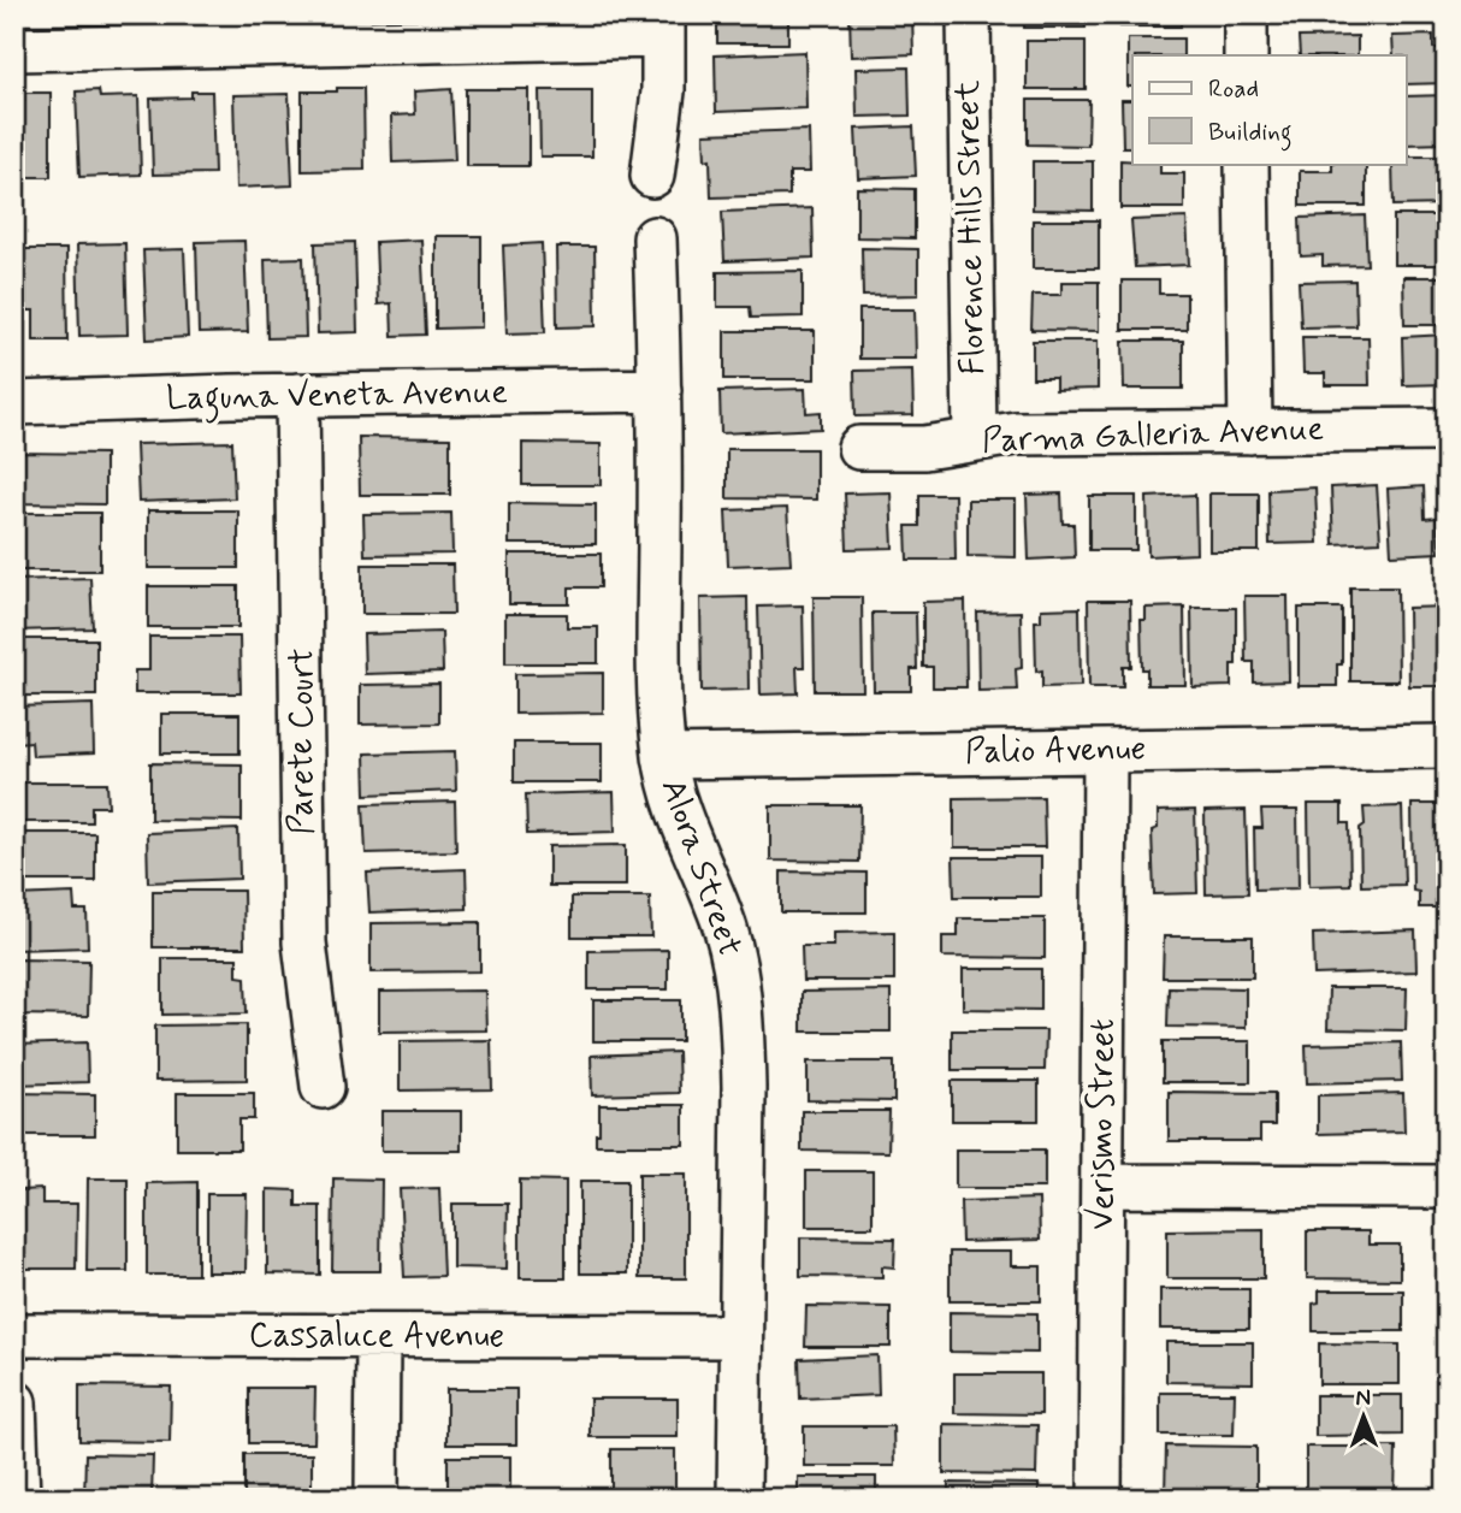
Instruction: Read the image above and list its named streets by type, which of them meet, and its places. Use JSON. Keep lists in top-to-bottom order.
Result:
{
  "streets": {
    "street": [
      "Florence Hills Street",
      "Laguna Veneta Avenue",
      "Parma Galleria Avenue",
      "Parete Court",
      "Palio Avenue",
      "Alora Street",
      "Verismo Street",
      "Cassaluce Avenue"
    ]
  },
  "crossings": [
    ["Florence Hills Street", "Parma Galleria Avenue"],
    ["Laguna Veneta Avenue", "Parete Court"],
    ["Laguna Veneta Avenue", "Alora Street"],
    ["Palio Avenue", "Alora Street"],
    ["Palio Avenue", "Verismo Street"],
    ["Alora Street", "Cassaluce Avenue"]
  ],
  "legend": ["Road", "Building"],
  "north": "top"
}
